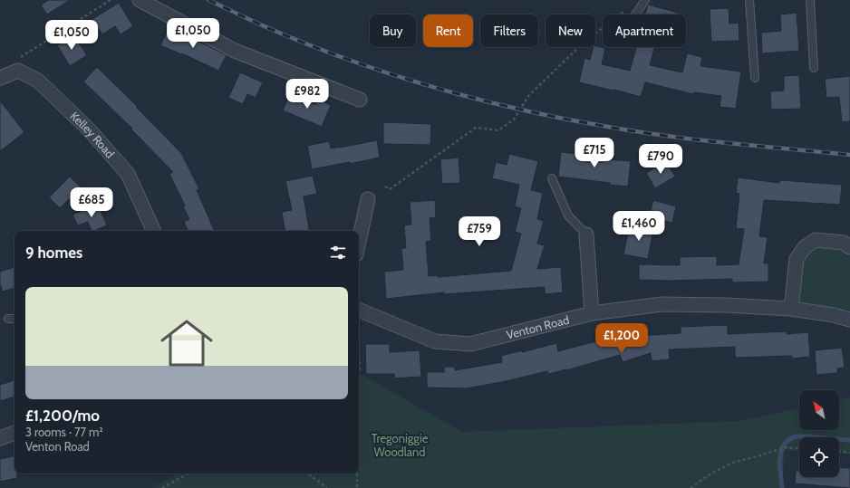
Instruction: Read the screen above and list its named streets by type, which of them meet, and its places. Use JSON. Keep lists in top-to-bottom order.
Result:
{
  "streets": {
    "street": ["Kelley Road", "Venton Road"]
  },
  "parks": ["Tregoniggie Woodland"],
  "north": "top left",
  "page": {
    "chip": [
      "Buy",
      "Rent",
      "Filters",
      "New",
      "Apartment"
    ],
    "price": [
      "£1,050",
      "£1,050",
      "£982",
      "£715",
      "£790",
      "£685",
      "£1,460",
      "£759",
      "£1,200"
    ],
    "heading": "9 homes",
    "list": [
      {
        "name": "£1,200/mo",
        "note": "3 rooms · 77 m² · Venton Road"
      }
    ]
  }
}
